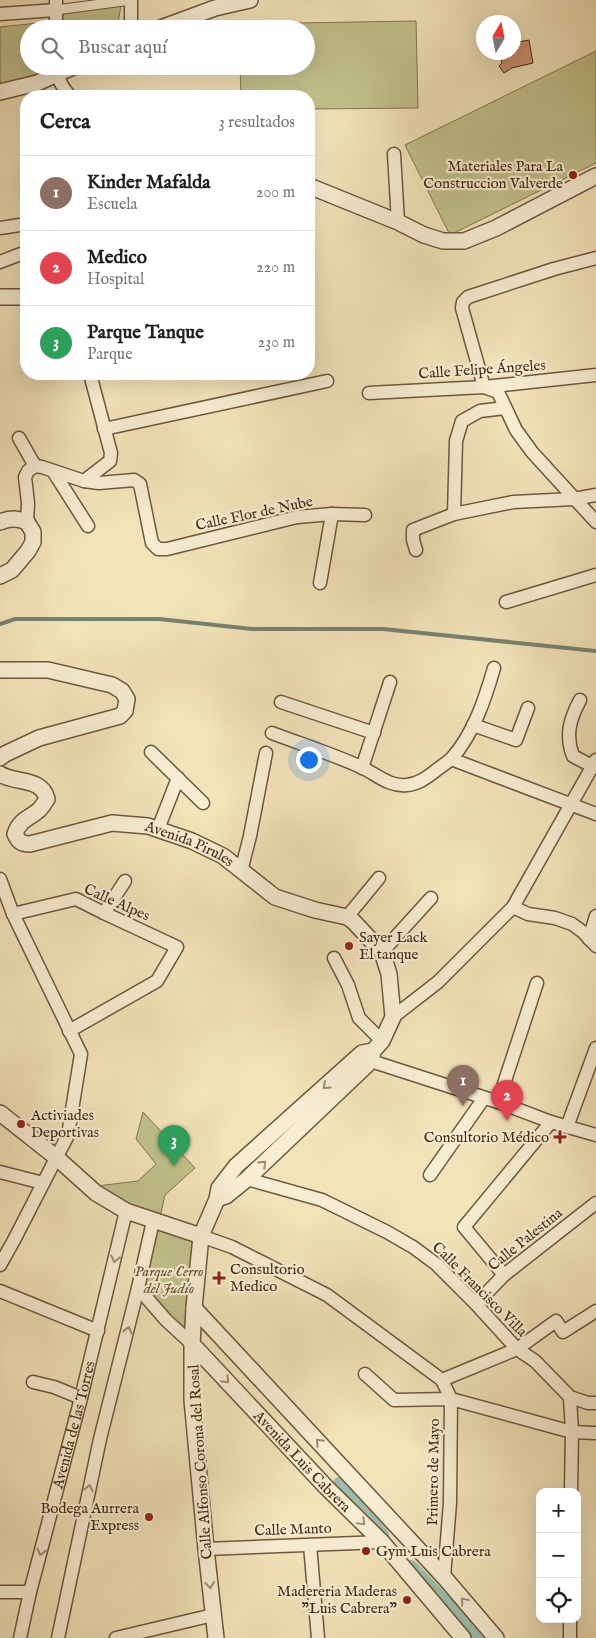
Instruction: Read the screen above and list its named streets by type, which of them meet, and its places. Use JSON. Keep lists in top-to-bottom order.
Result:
{
  "streets": {
    "street": [
      "Calle Felipe Ángeles",
      "Calle Flor de Nube",
      "Avenida Pirules",
      "Calle Alpes",
      "Calle Palestina",
      "Calle Francisco Villa",
      "Avenida de las Torres",
      "Avenida Luis Cabrera",
      "Calle Alfonso Corona del Rosal",
      "Primero de Mayo",
      "Calle Manto"
    ]
  },
  "crossings": [
    ["Avenida Pirules", "Calle Alfonso Corona del Rosal"],
    ["Calle Palestina", "Calle Francisco Villa"],
    ["Calle Francisco Villa", "Calle Alfonso Corona del Rosal"],
    ["Avenida de las Torres", "Avenida Luis Cabrera"],
    ["Avenida Luis Cabrera", "Calle Alfonso Corona del Rosal"],
    ["Avenida Luis Cabrera", "Primero de Mayo"],
    ["Avenida Luis Cabrera", "Calle Manto"],
    ["Calle Alfonso Corona del Rosal", "Calle Manto"]
  ],
  "parks": ["Parque Cerro del Judío"],
  "places": {
    "other": [
      "Materiales Para La Construccion Valverde",
      "Sayer Lack El tanque",
      "Activiades Deportivas",
      "Bodega Aurrera Express",
      "Gym Luis Cabrera",
      "Madereria Maderas \"Luis Cabrera\""
    ],
    "health": ["Consultorio Médico", "Consultorio Medico"]
  },
  "north": "top",
  "page": {
    "search": "Buscar aquí",
    "heading": ["Cerca", "3 resultados"],
    "list": [
      {
        "mark": "1",
        "name": "Kinder Mafalda",
        "note": "Escuela",
        "value": "200 m"
      },
      {
        "mark": "2",
        "name": "Medico",
        "note": "Hospital",
        "value": "220 m"
      },
      {
        "mark": "3",
        "name": "Parque Tanque",
        "note": "Parque",
        "value": "230 m"
      }
    ],
    "pins": ["1", "2", "3"],
    "map_buttons": ["+", "−"]
  }
}
